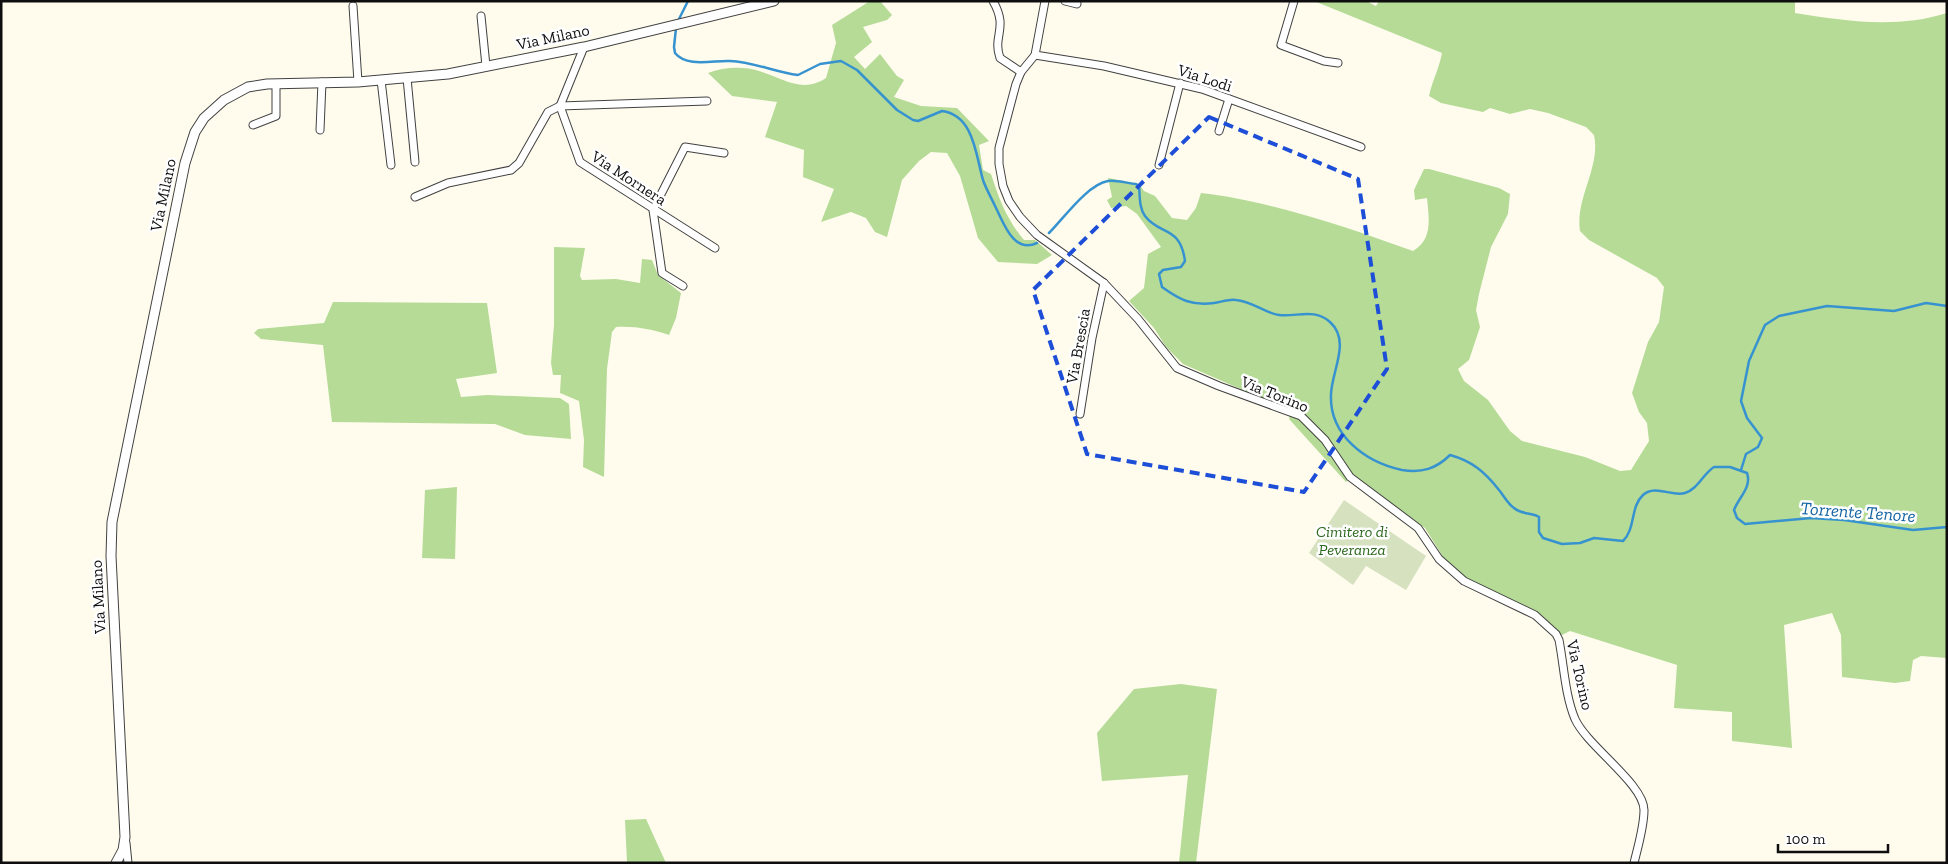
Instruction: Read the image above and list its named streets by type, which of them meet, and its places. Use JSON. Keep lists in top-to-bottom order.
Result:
{
  "streets": {
    "street": [
      "Via Milano",
      "Via Lodi",
      "Via Mornera",
      "Via Brescia",
      "Via Torino"
    ]
  },
  "crossings": [
    ["Via Brescia", "Via Torino"]
  ],
  "water": ["Torrente Tenore"],
  "parks": ["Cimitero di Peveranza"],
  "scale_bar": "100 m"
}
